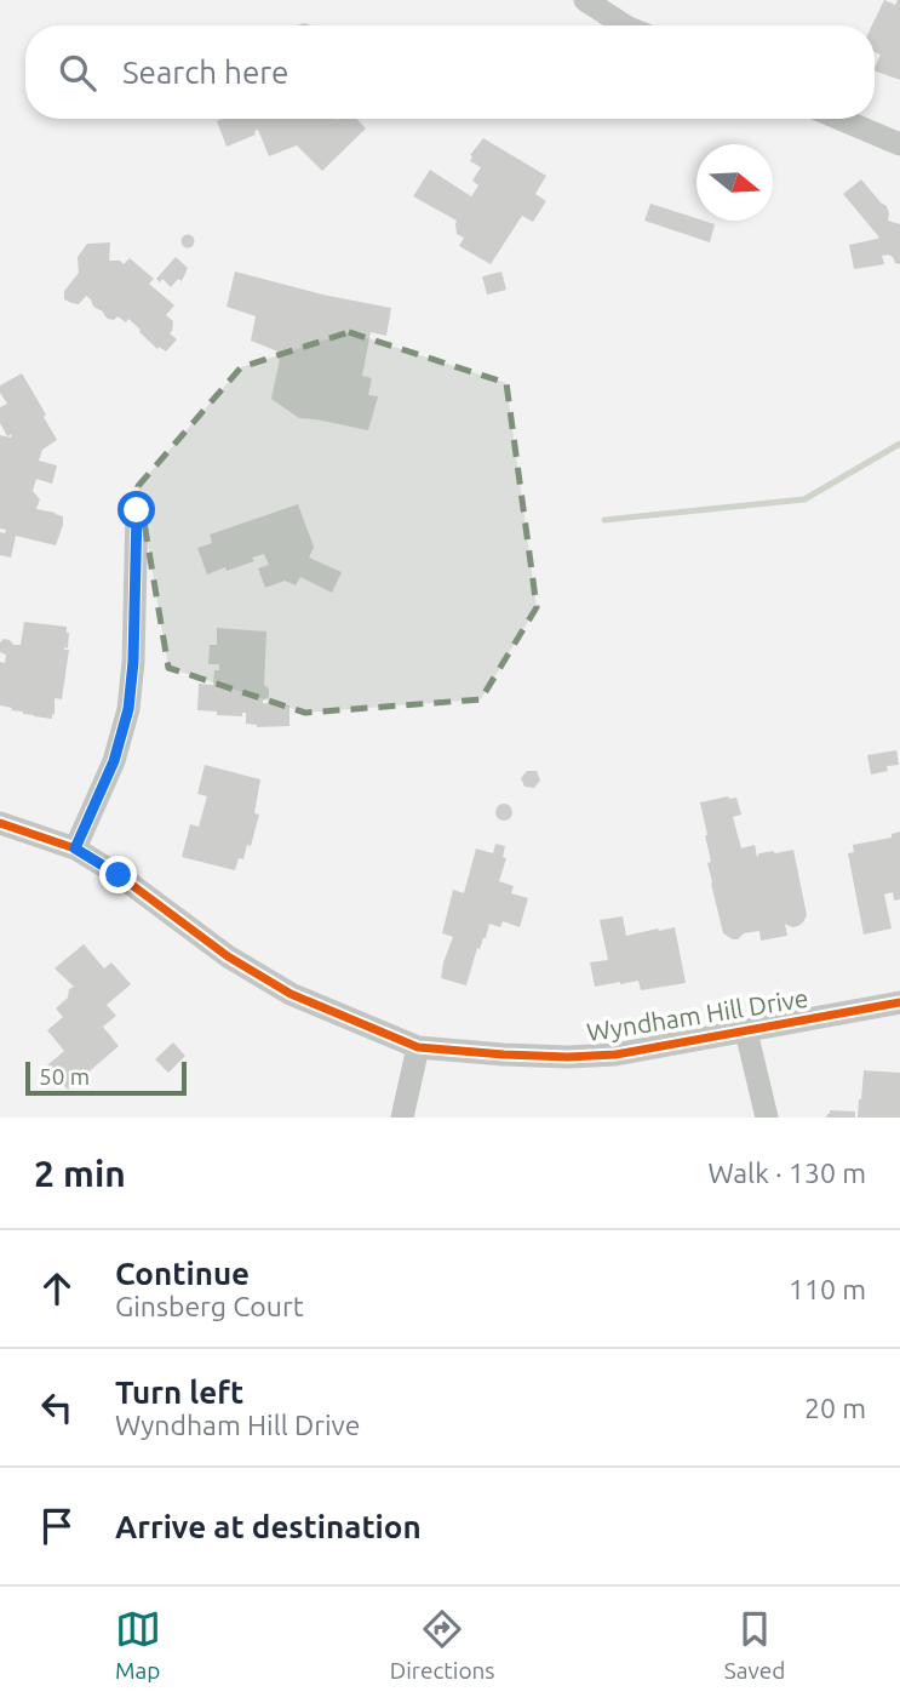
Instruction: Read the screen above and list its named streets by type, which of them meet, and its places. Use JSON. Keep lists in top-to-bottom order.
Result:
{
  "streets": {
    "street": ["Wyndham Hill Drive"]
  },
  "scale_bar": "50 m",
  "north": "right",
  "page": {
    "search": "Search here",
    "scale": "50 m",
    "heading": ["2 min", "Walk · 130 m"],
    "list": [
      ["Continue", "Ginsberg Court", "110 m"],
      ["Turn left", "Wyndham Hill Drive", "20 m"],
      "Arrive at destination"
    ],
    "nav": ["Map", "Directions", "Saved"]
  }
}
